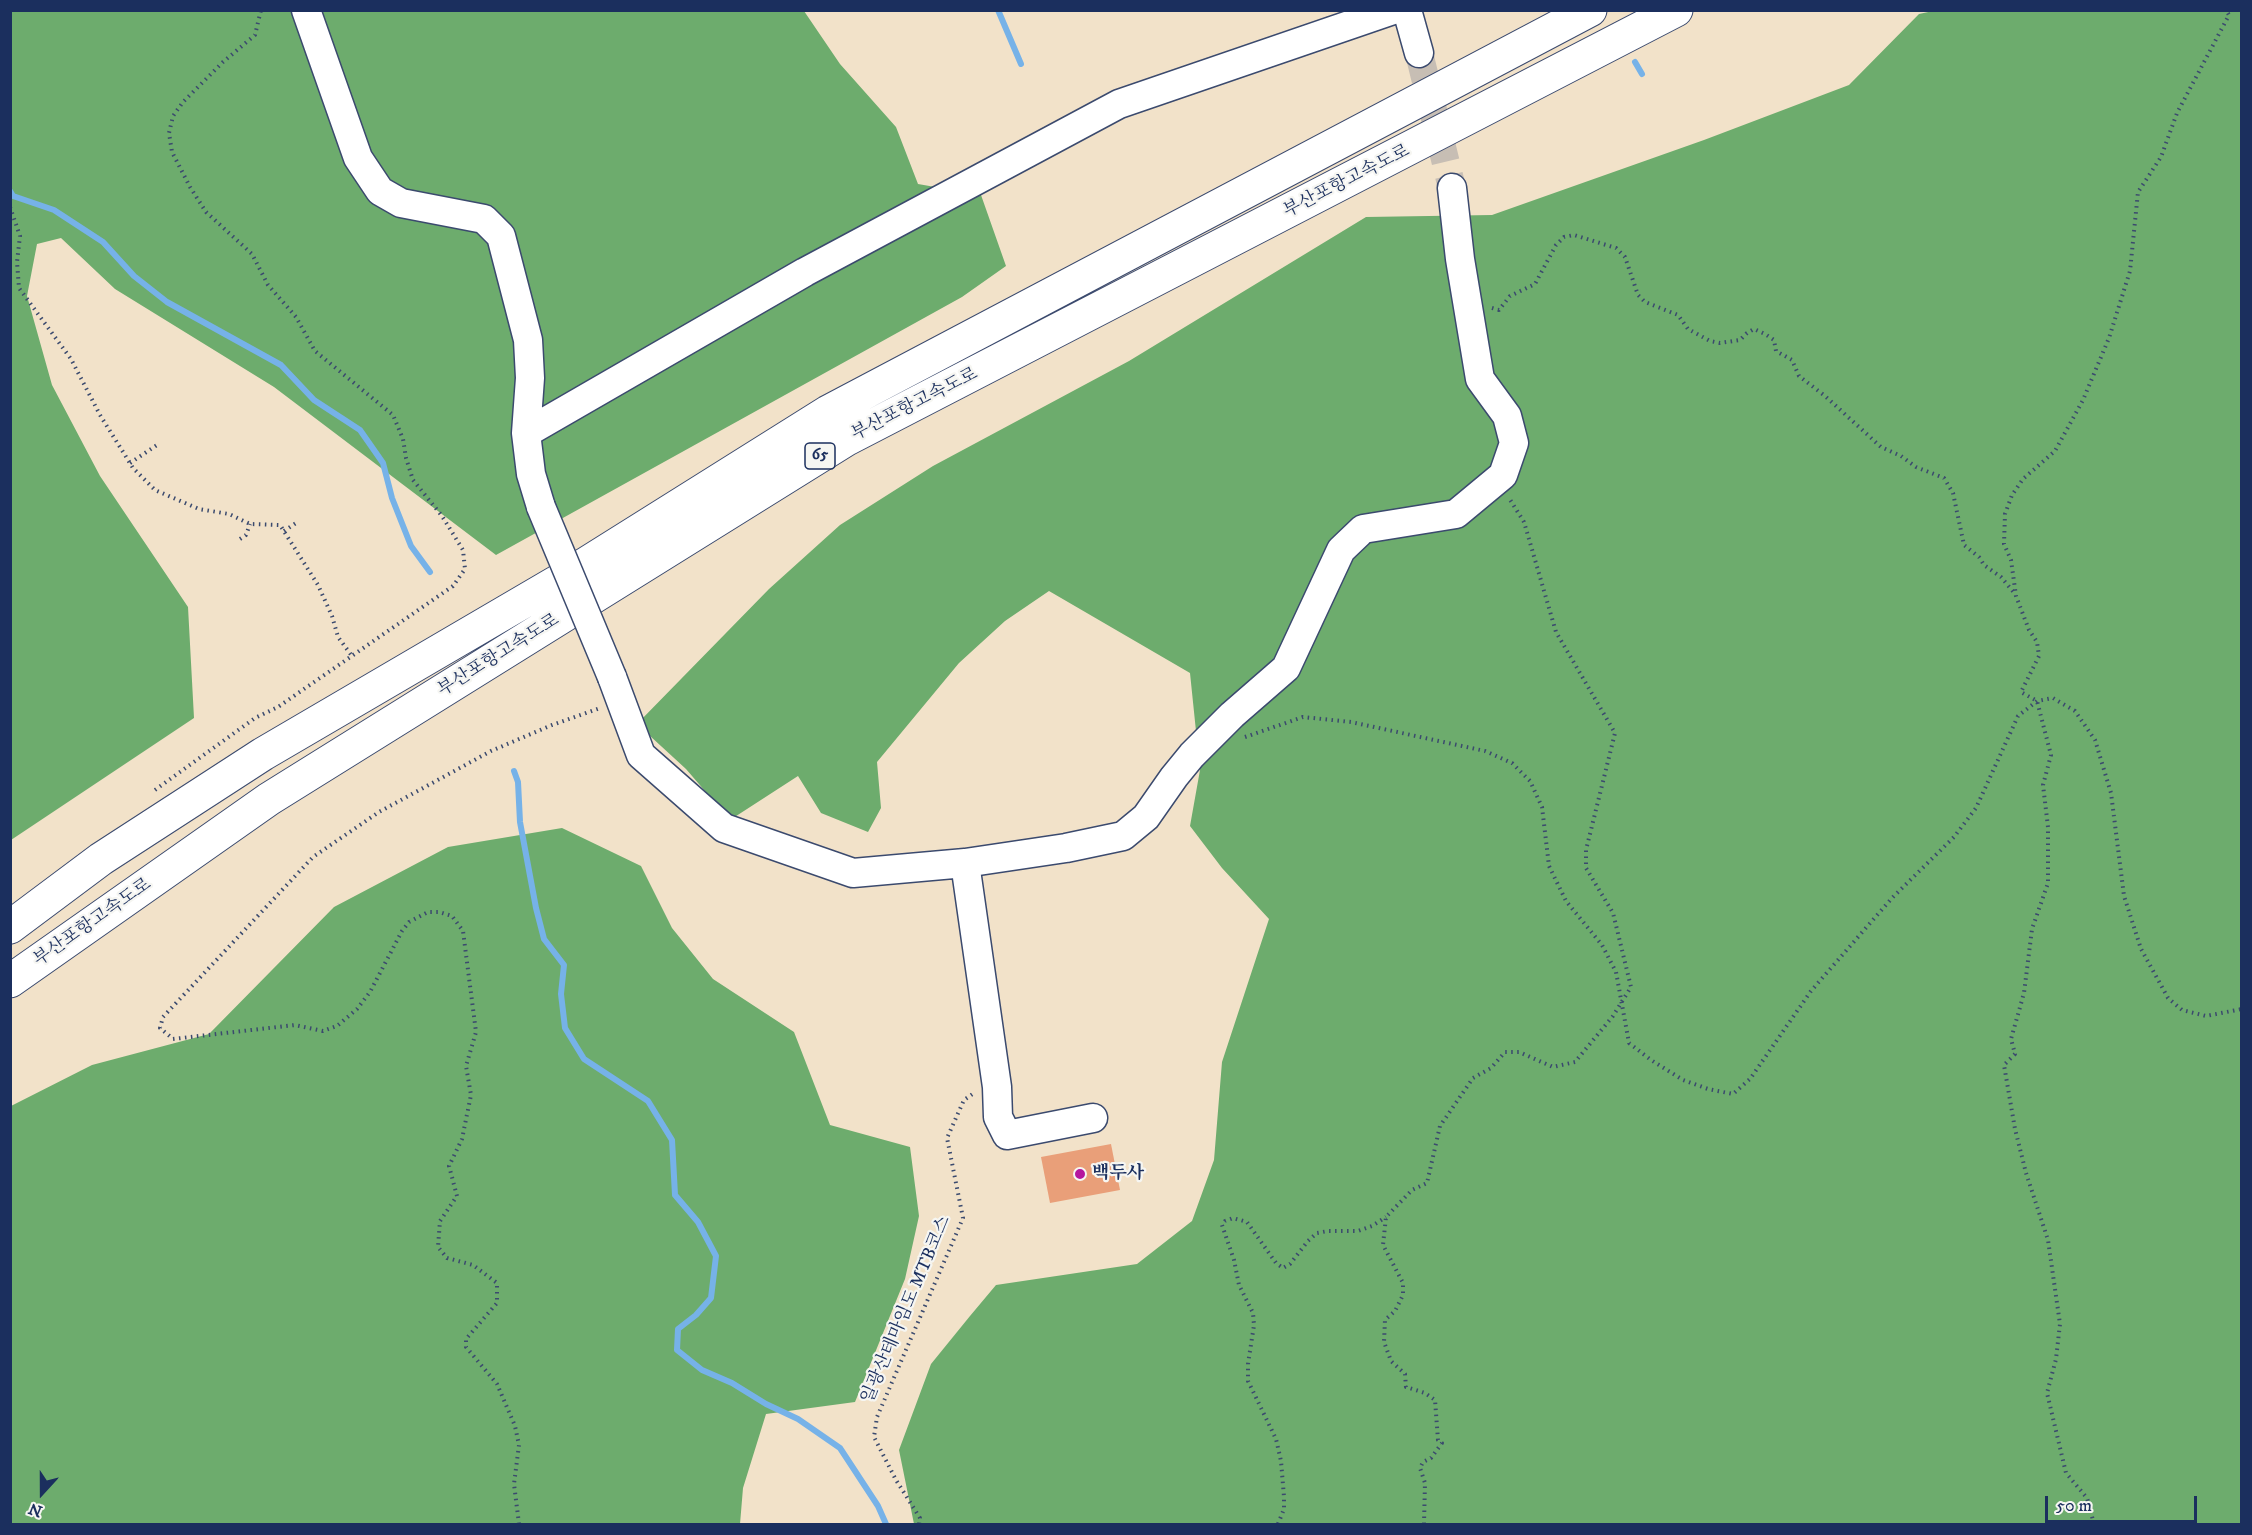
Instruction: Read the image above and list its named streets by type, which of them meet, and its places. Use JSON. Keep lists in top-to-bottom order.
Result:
{
  "streets": {
    "highway": ["부산포항고속도로", "65"],
    "path": ["일광산테마임도 MTB코스"]
  },
  "places": ["백두사"],
  "scale_bar": "50 m",
  "north": "bottom"
}
